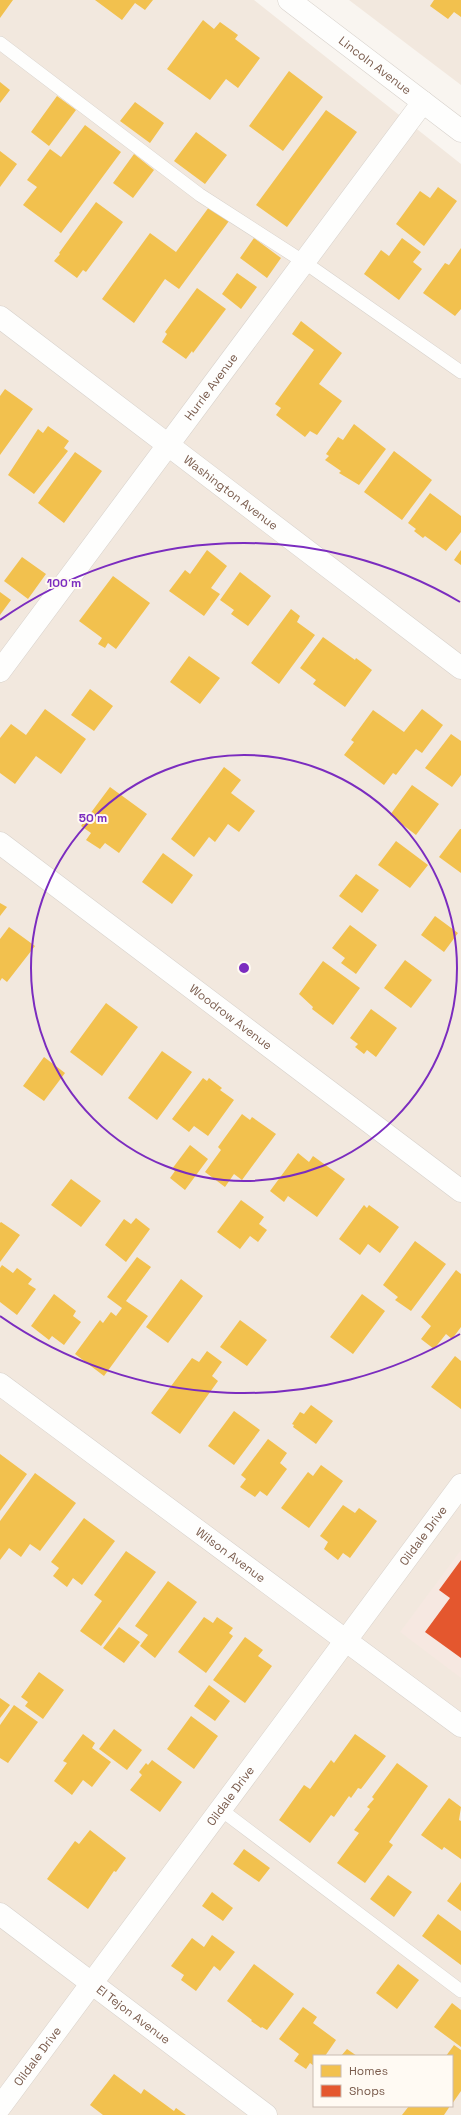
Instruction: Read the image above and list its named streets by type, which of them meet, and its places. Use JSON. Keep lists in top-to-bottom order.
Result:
{
  "streets": {
    "street": [
      "Lincoln Avenue",
      "Hurrle Avenue",
      "Washington Avenue",
      "Woodrow Avenue",
      "Oildale Drive",
      "Wilson Avenue",
      "El Tejon Avenue"
    ]
  },
  "crossings": [
    ["Lincoln Avenue", "Hurrle Avenue"],
    ["Hurrle Avenue", "Washington Avenue"],
    ["Oildale Drive", "Wilson Avenue"],
    ["Oildale Drive", "El Tejon Avenue"]
  ],
  "legend": ["Homes", "Shops"],
  "rings": ["100 m", "50 m"]
}
